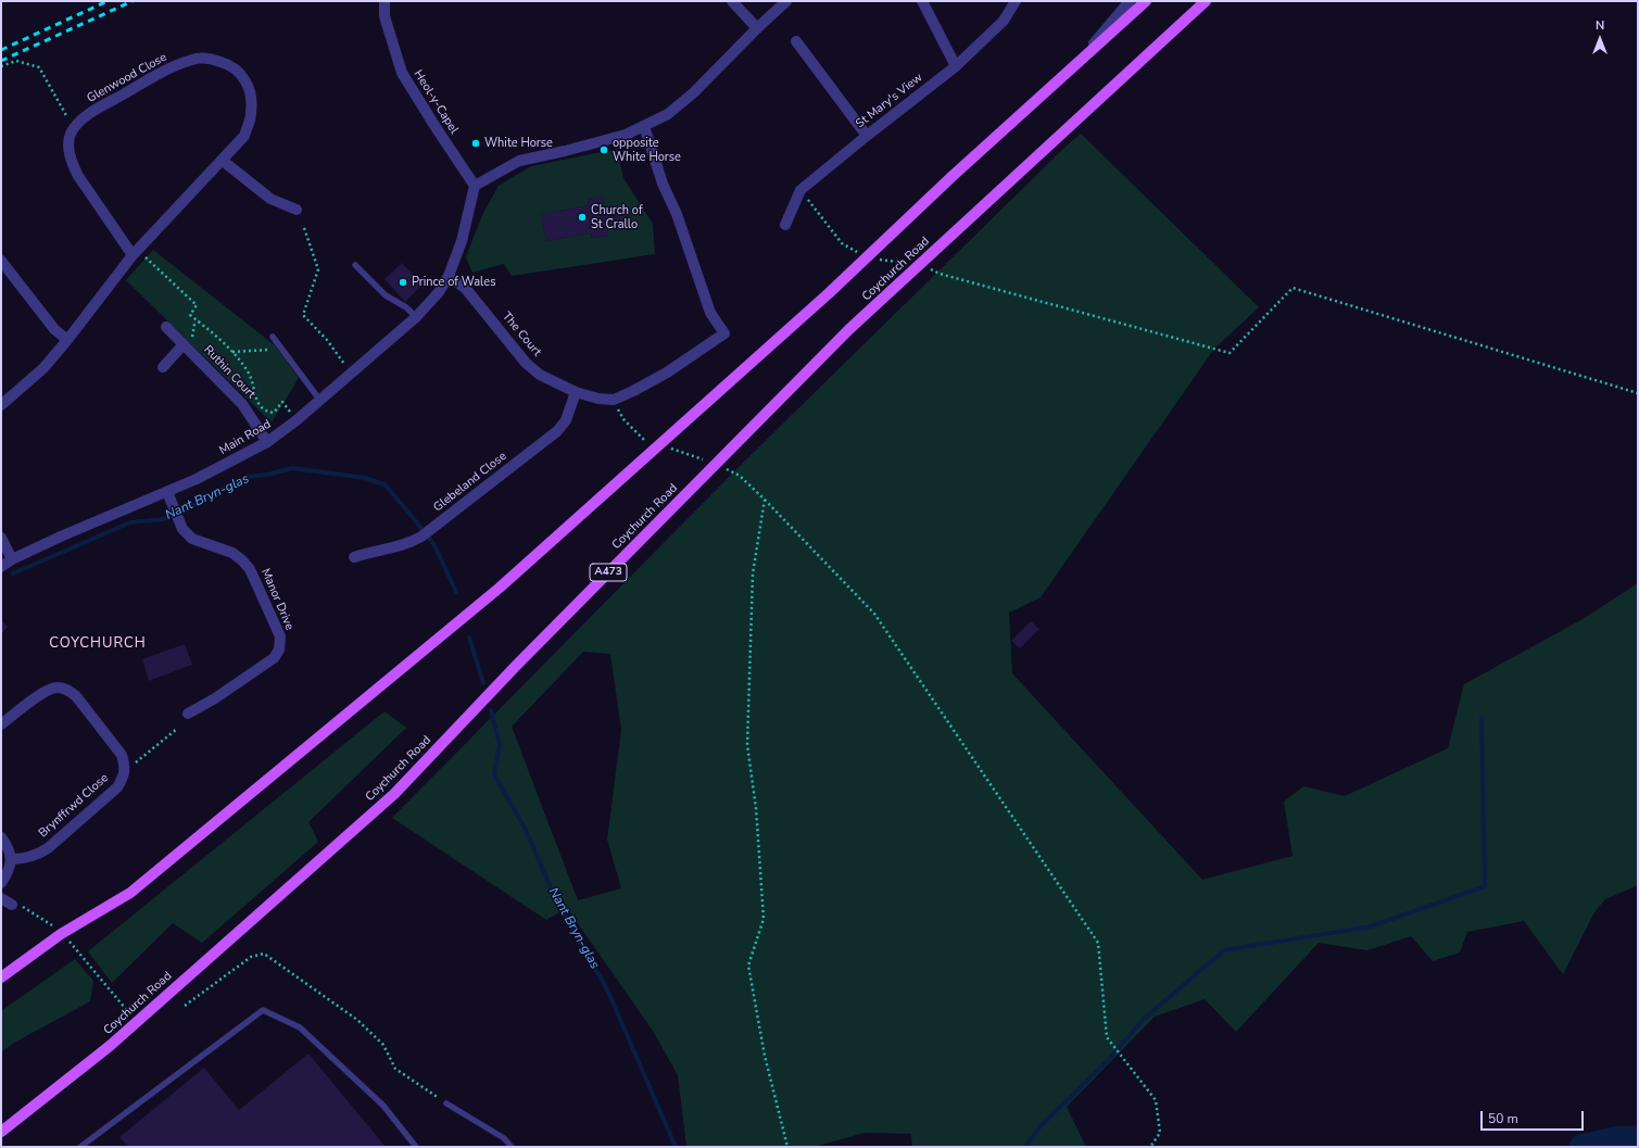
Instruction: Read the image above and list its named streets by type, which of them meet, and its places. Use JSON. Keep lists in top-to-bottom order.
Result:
{
  "streets": {
    "main road": ["Coychurch Road", "A473"],
    "street": [
      "Glenwood Close",
      "St Mary's View",
      "Heol-y-Capel",
      "The Court",
      "Ruthin Court",
      "Main Road",
      "Glebeland Close",
      "Manor Drive",
      "Brynffrwd Close"
    ]
  },
  "crossings": [
    ["The Court", "Main Road"],
    ["The Court", "Glebeland Close"],
    ["Ruthin Court", "Main Road"],
    ["Main Road", "Manor Drive"]
  ],
  "districts": ["COYCHURCH"],
  "water": ["Nant Bryn-glas"],
  "places": [
    "White Horse",
    "opposite White Horse",
    "Church of St Crallo",
    "Prince of Wales"
  ],
  "scale_bar": "50 m",
  "north": "top"
}
